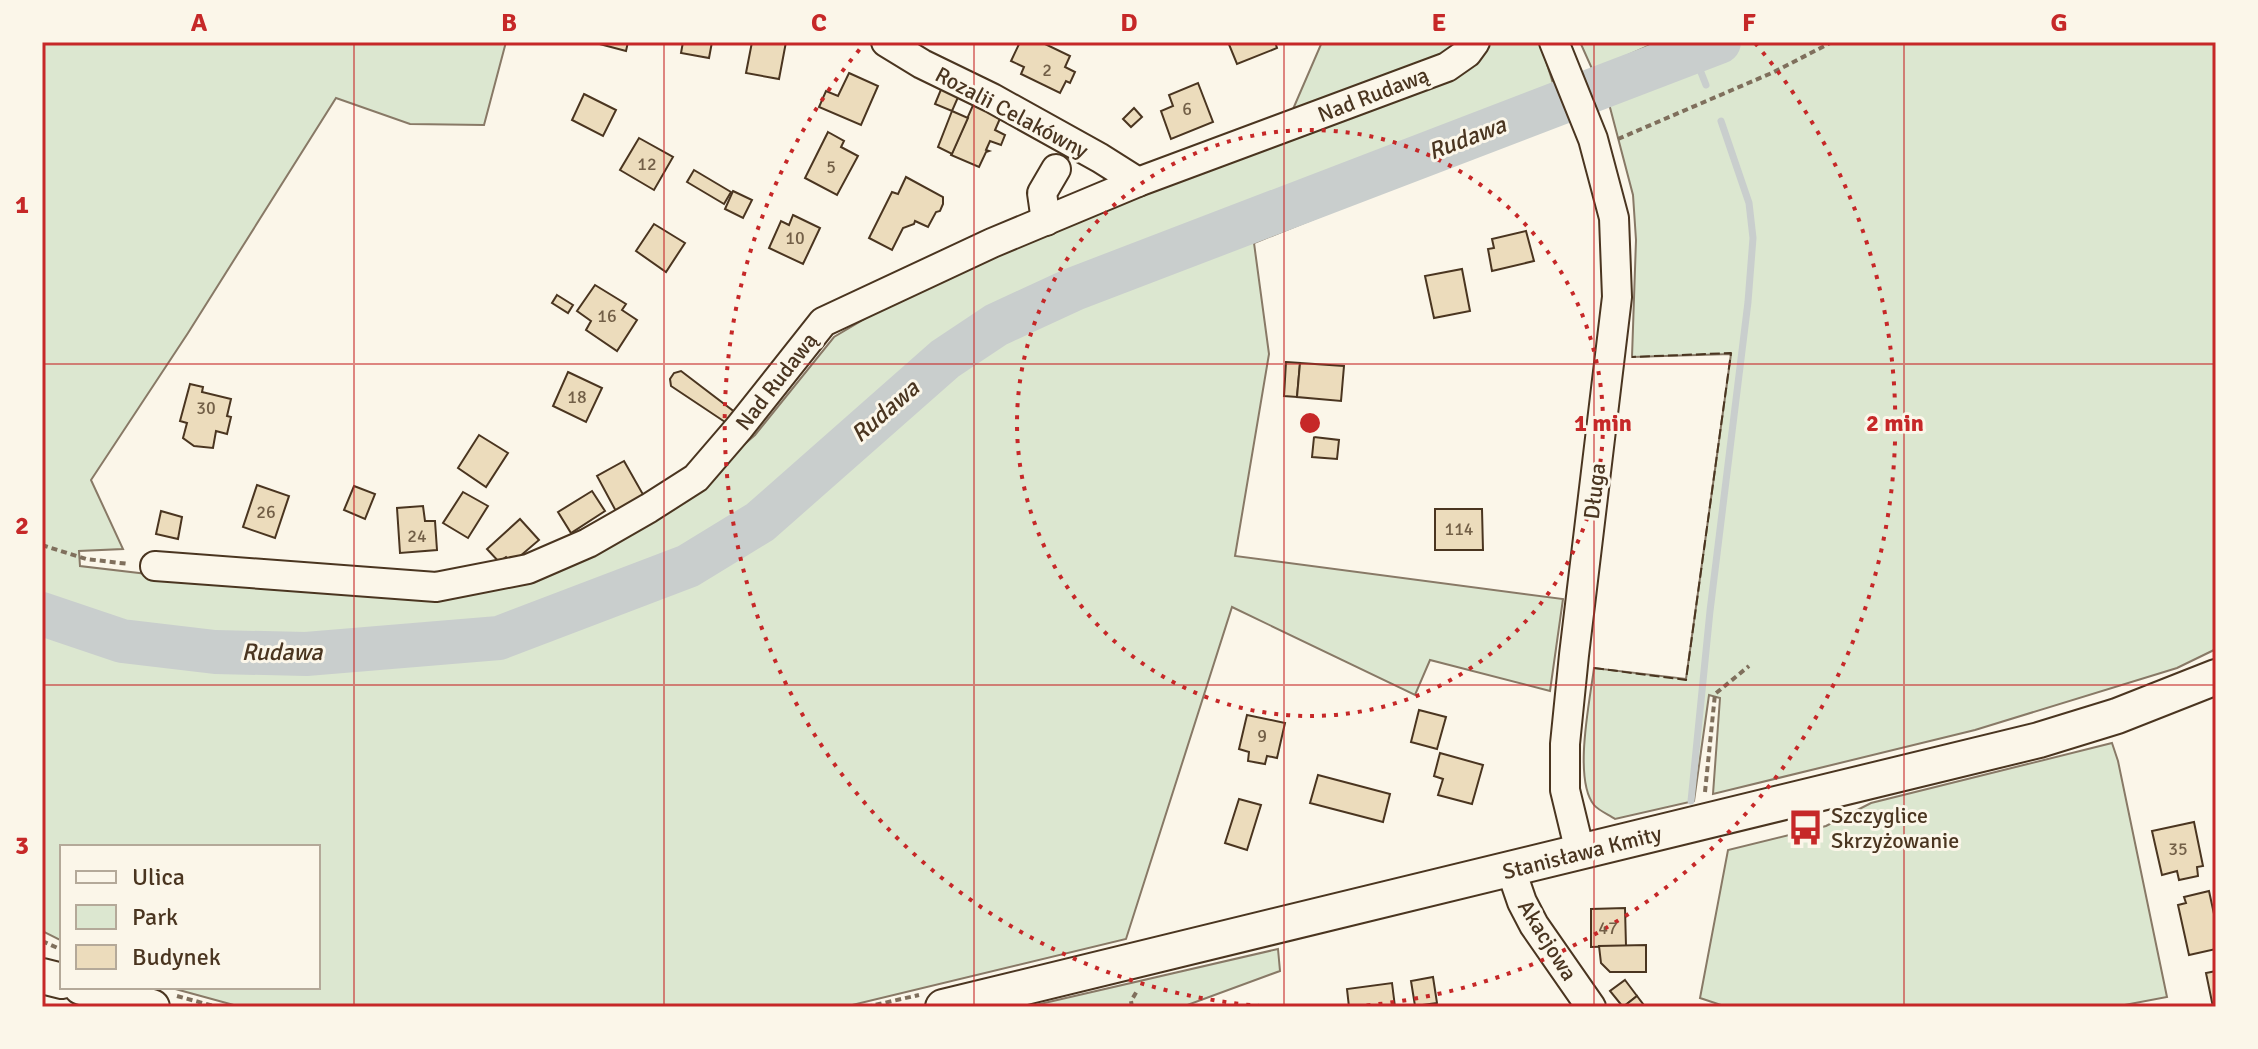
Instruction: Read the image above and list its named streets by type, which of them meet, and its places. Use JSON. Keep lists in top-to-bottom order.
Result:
{
  "streets": {
    "main road": ["Stanisława Kmity"],
    "street": [
      "Nad Rudawą",
      "Rozalii Celakówny",
      "Długa",
      "Akacjowa"
    ]
  },
  "crossings": [
    ["Nad Rudawą", "Rozalii Celakówny"],
    ["Długa", "Stanisława Kmity"],
    ["Stanisława Kmity", "Akacjowa"]
  ],
  "water": ["Rudawa"],
  "places": {
    "bus stop": ["Szczyglice Skrzyżowanie"]
  },
  "house_numbers": [
    "2",
    "6",
    "12",
    "5",
    "10",
    "16",
    "18",
    "30",
    "26",
    "114",
    "24",
    "9",
    "35",
    "47"
  ],
  "legend": ["Ulica", "Park", "Budynek"],
  "grid": {
    "columns": [
      "A",
      "B",
      "C",
      "D",
      "E",
      "F",
      "G"
    ],
    "rows": ["1", "2", "3"]
  },
  "rings": ["1 min", "2 min"]
}
